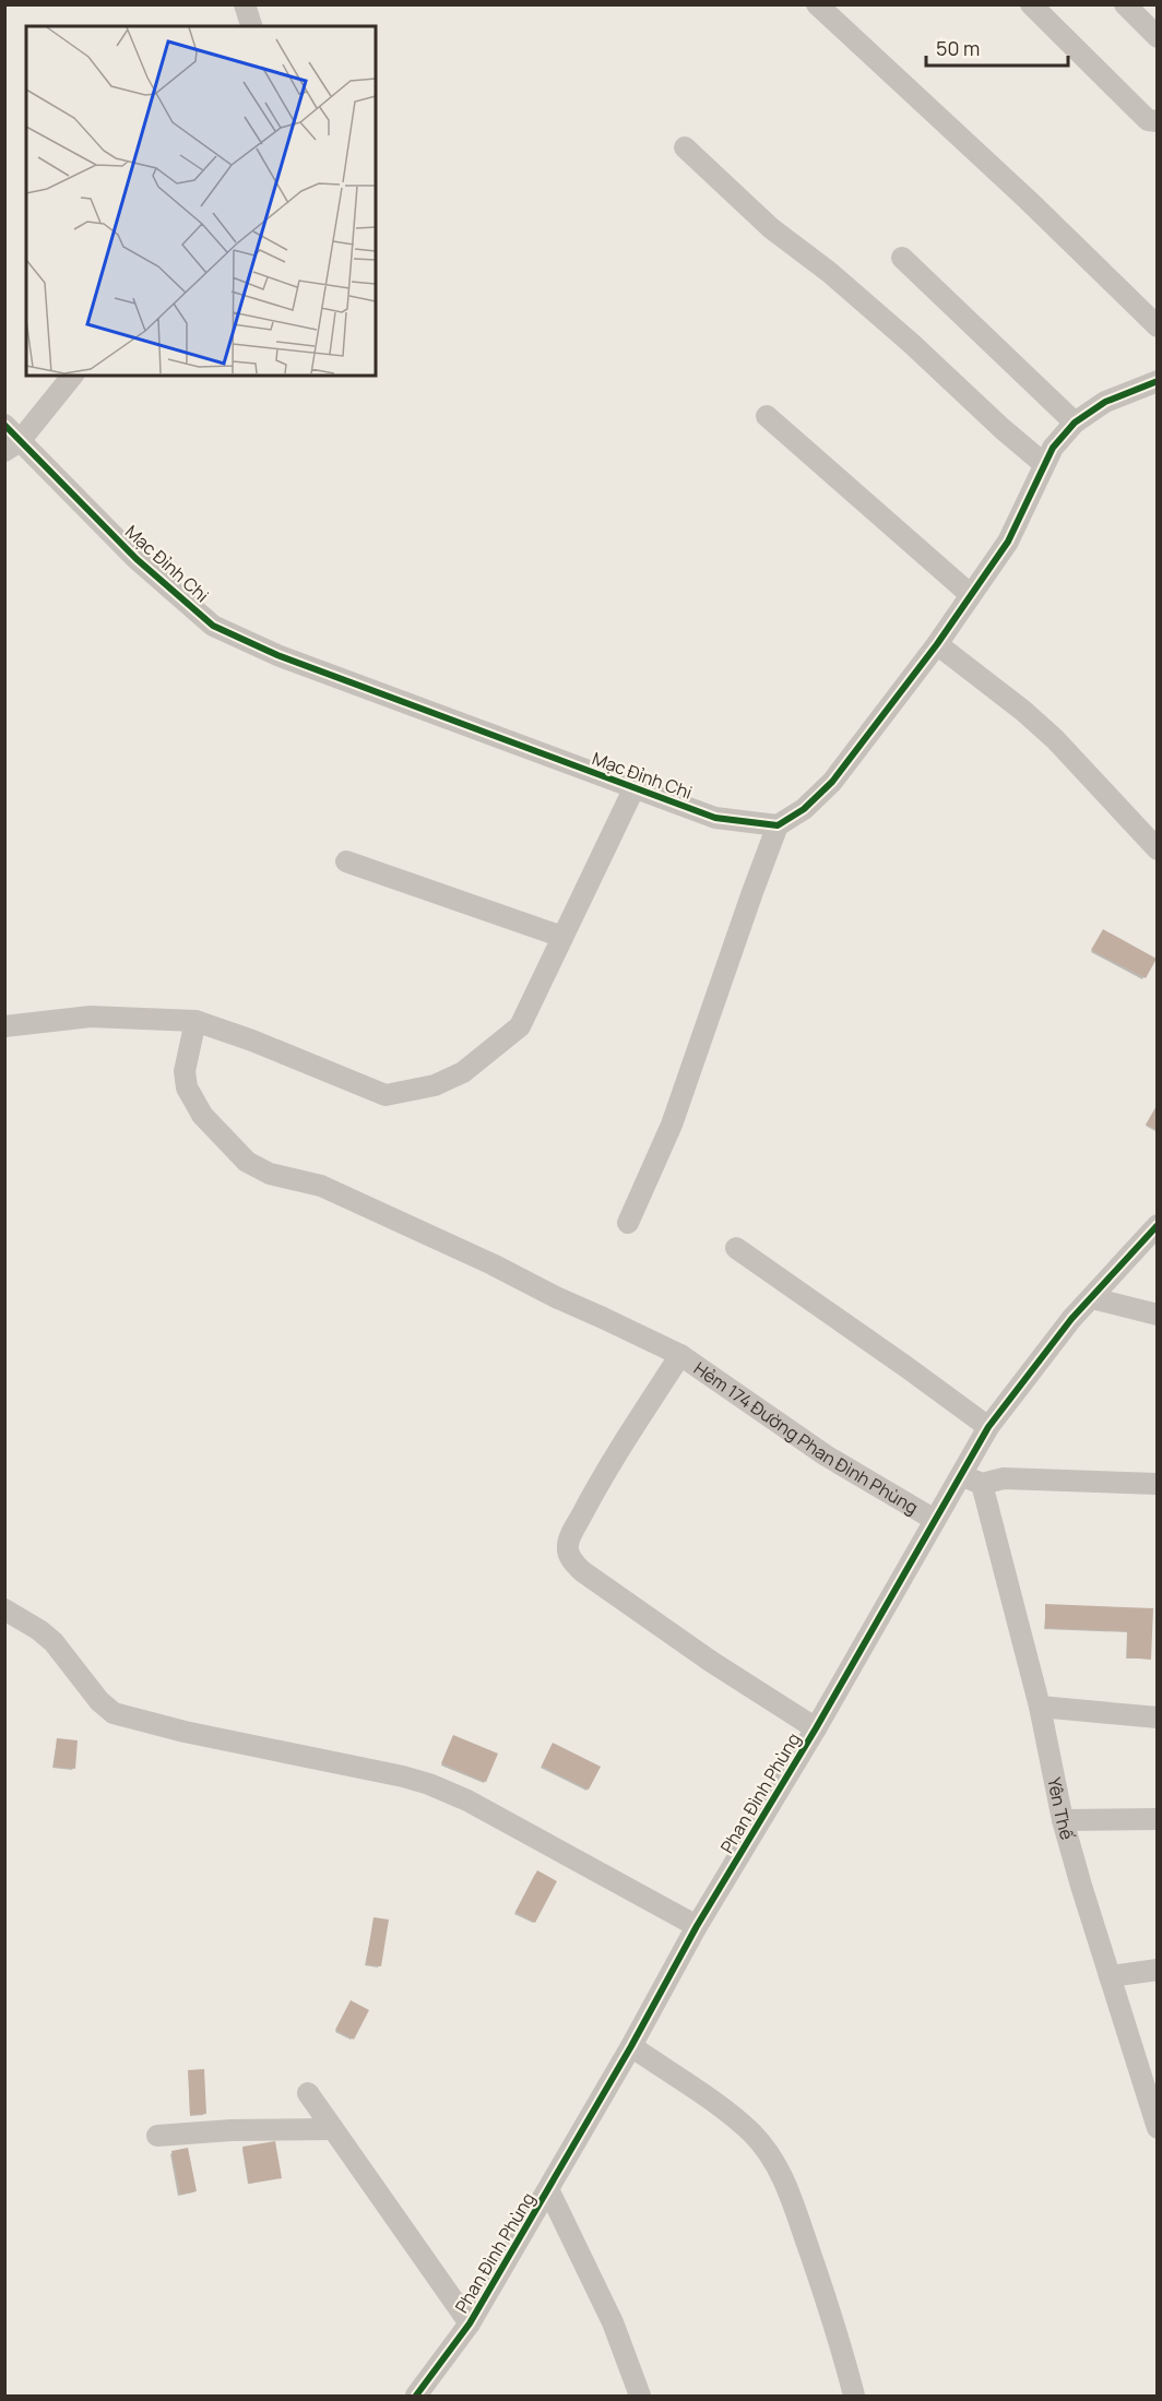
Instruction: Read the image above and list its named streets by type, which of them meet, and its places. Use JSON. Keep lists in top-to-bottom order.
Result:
{
  "streets": {
    "street": [
      "Mạc Đỉnh Chi",
      "Hẻm 174 Đường Phan Đình Phùng",
      "Phan Đình Phùng",
      "Yên Thế"
    ]
  },
  "crossings": [
    ["Hẻm 174 Đường Phan Đình Phùng", "Phan Đình Phùng"]
  ],
  "scale_bar": "50 m"
}
